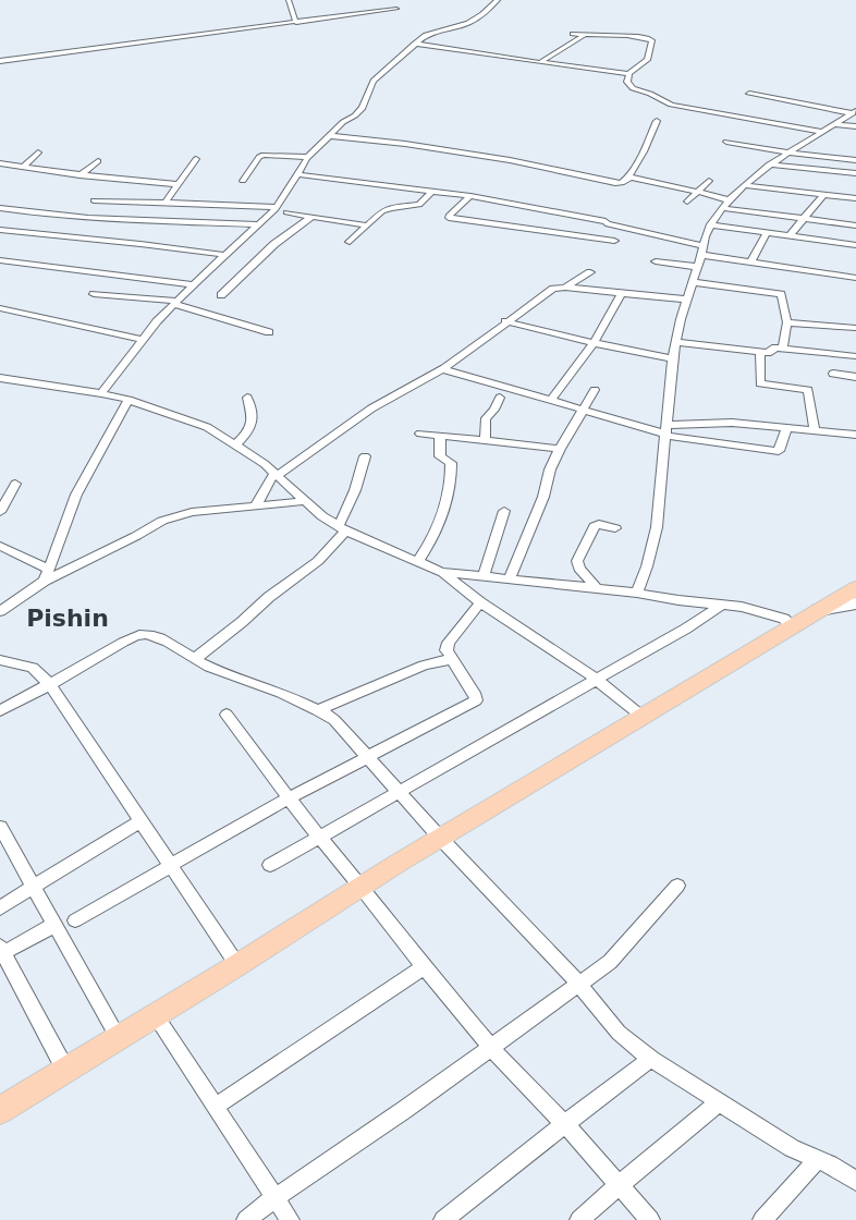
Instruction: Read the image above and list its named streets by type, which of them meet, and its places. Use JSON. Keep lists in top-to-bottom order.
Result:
{
  "districts": ["Pishin"]
}
